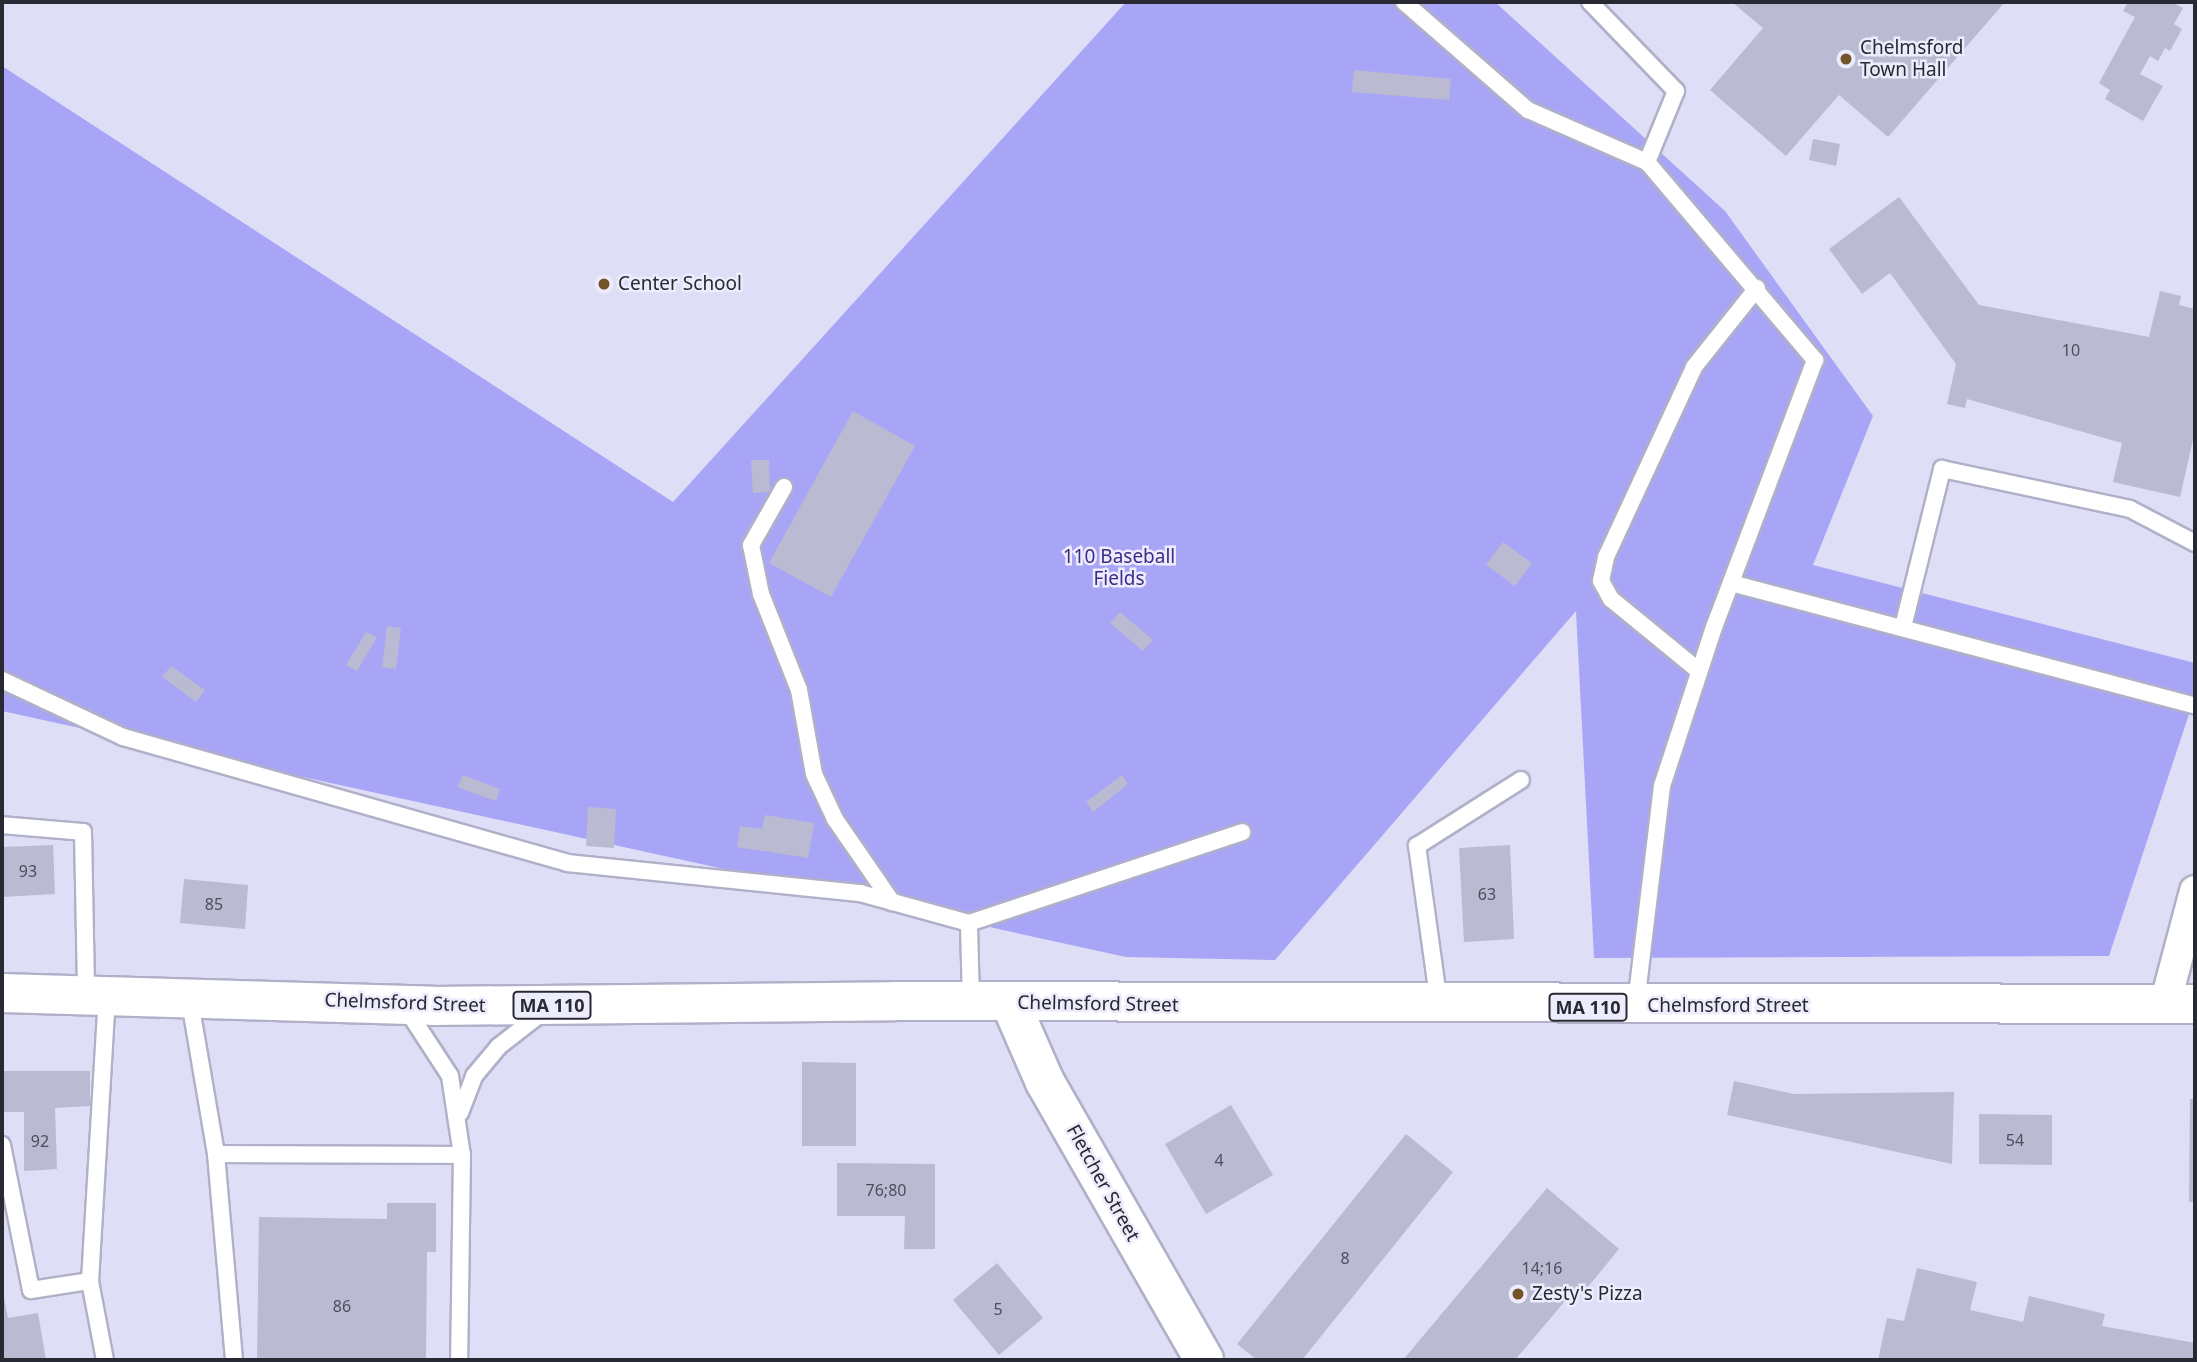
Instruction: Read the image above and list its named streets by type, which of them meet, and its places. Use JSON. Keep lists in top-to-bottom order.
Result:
{
  "streets": {
    "main road": ["Chelmsford Street", "MA 110", "Fletcher Street"]
  },
  "crossings": [
    ["Chelmsford Street", "Fletcher Street"]
  ],
  "parks": ["110 Baseball Fields"],
  "places": ["Chelmsford Town Hall", "Center School", "Zesty's Pizza"],
  "house_numbers": [
    "10",
    "93",
    "63",
    "85",
    "54",
    "92",
    "4",
    "76;80",
    "8",
    "14;16",
    "86",
    "5"
  ]
}
